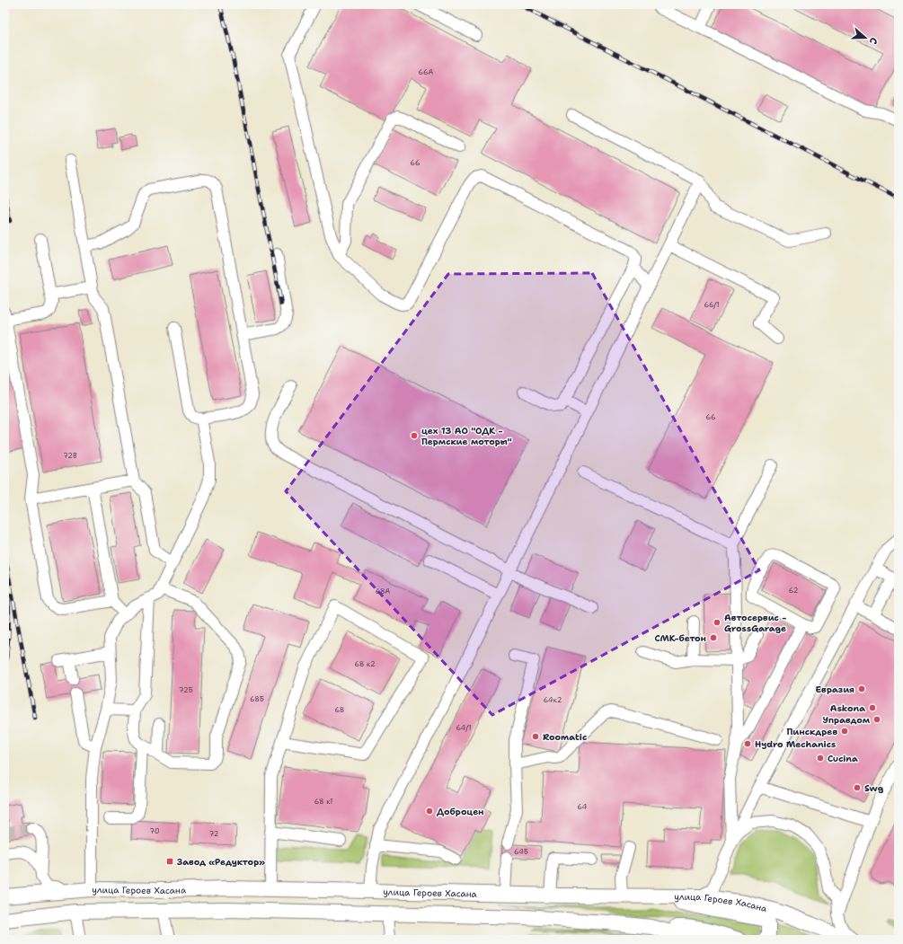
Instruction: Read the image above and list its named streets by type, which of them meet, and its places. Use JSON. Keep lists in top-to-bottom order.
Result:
{
  "streets": {
    "main road": ["улица Героев Хасана"]
  },
  "places": {
    "other": [
      "цех 13 АО \"ОДК - Пермские моторы\"",
      "Автосервис - GrossGarage",
      "СМК-бетон",
      "Евразия",
      "Askona",
      "Управдом",
      "Пинскдрев",
      "Roomatic",
      "Hydro Mechanics",
      "Cucina",
      "Swg",
      "Доброцен"
    ],
    "transit": ["Завод «Редуктор»"]
  },
  "house_numbers": [
    "66А",
    "66",
    "66/1",
    "66",
    "72В",
    "62",
    "68А",
    "68 к2",
    "72Б",
    "68Б",
    "64к2",
    "68",
    "64/1",
    "68 к1",
    "64",
    "70",
    "72",
    "64Б"
  ],
  "north": "right"
}
